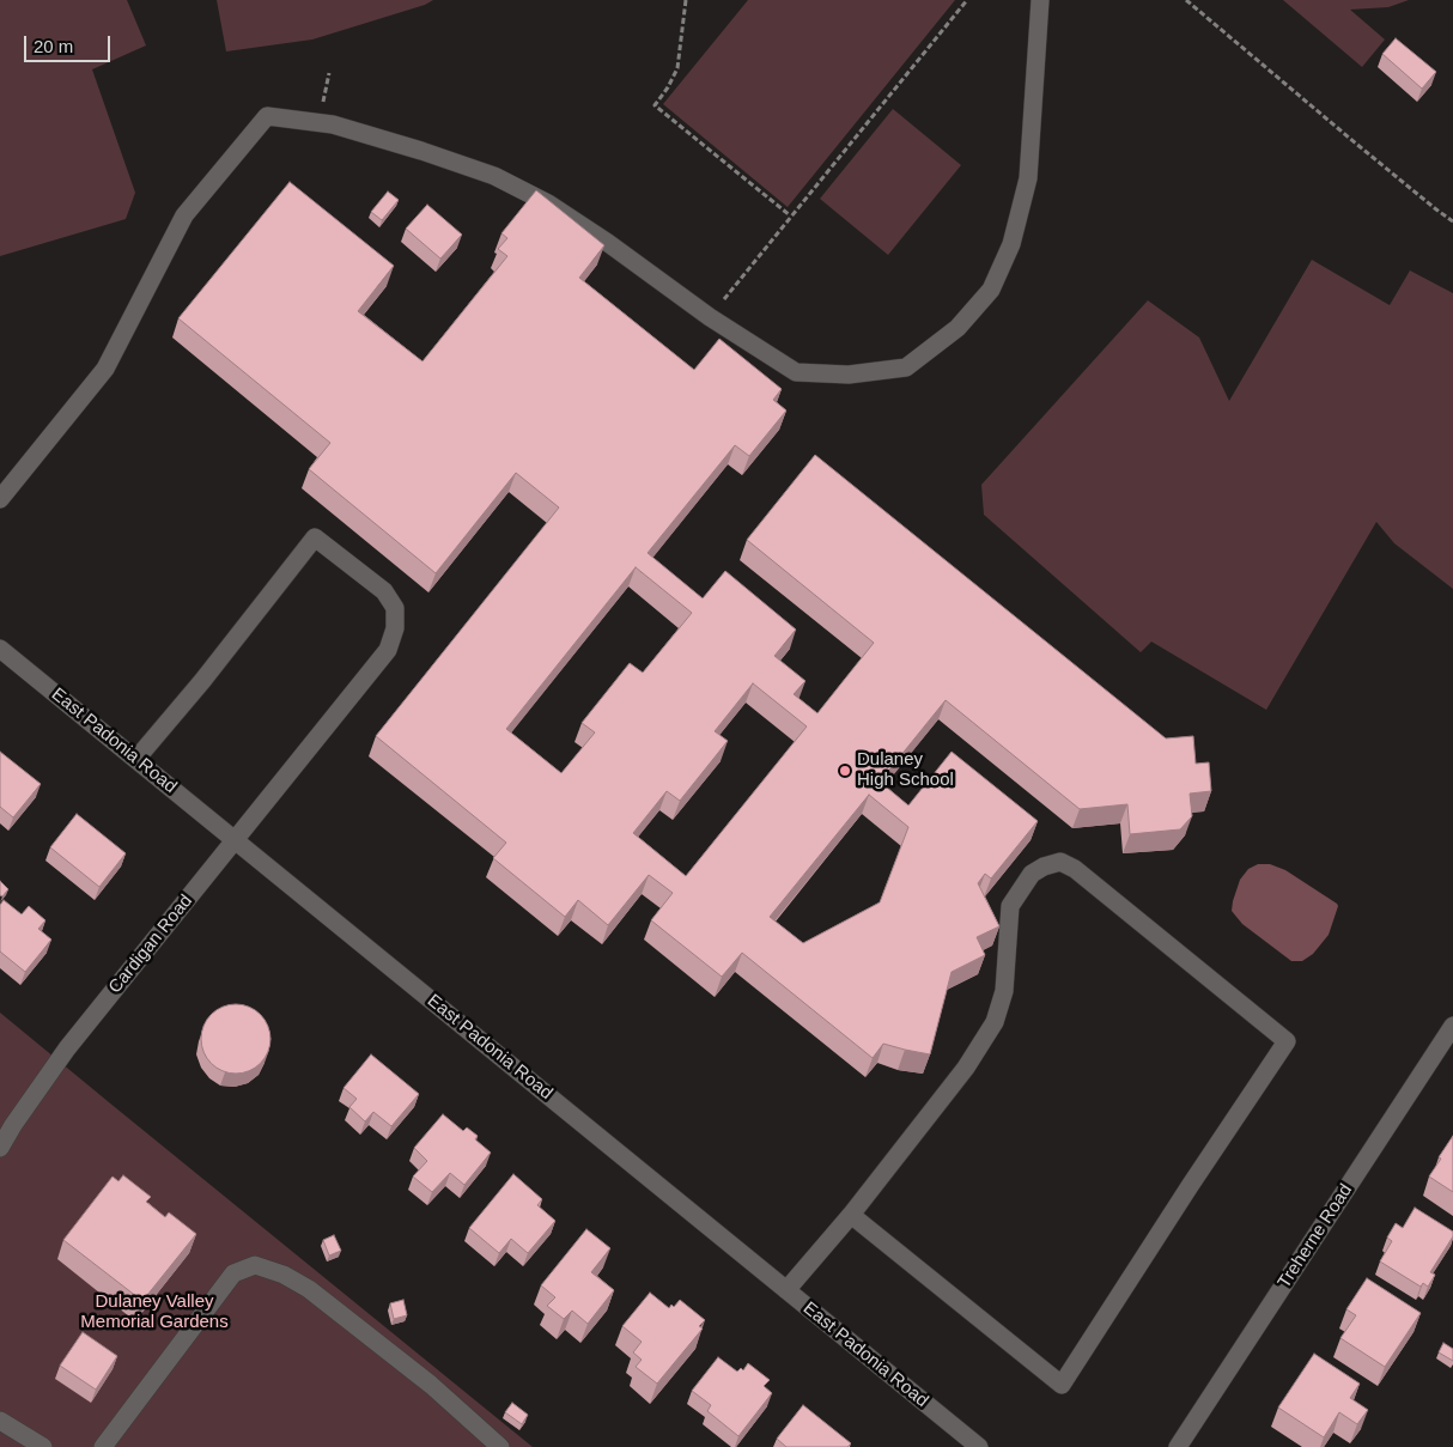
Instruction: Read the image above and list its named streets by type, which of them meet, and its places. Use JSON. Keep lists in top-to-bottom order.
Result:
{
  "streets": {
    "street": ["East Padonia Road", "Cardigan Road", "Treherne Road"]
  },
  "crossings": [
    ["East Padonia Road", "Cardigan Road"]
  ],
  "parks": ["Dulaney Valley Memorial Gardens"],
  "places": ["Dulaney High School"],
  "scale_bar": "20 m"
}
